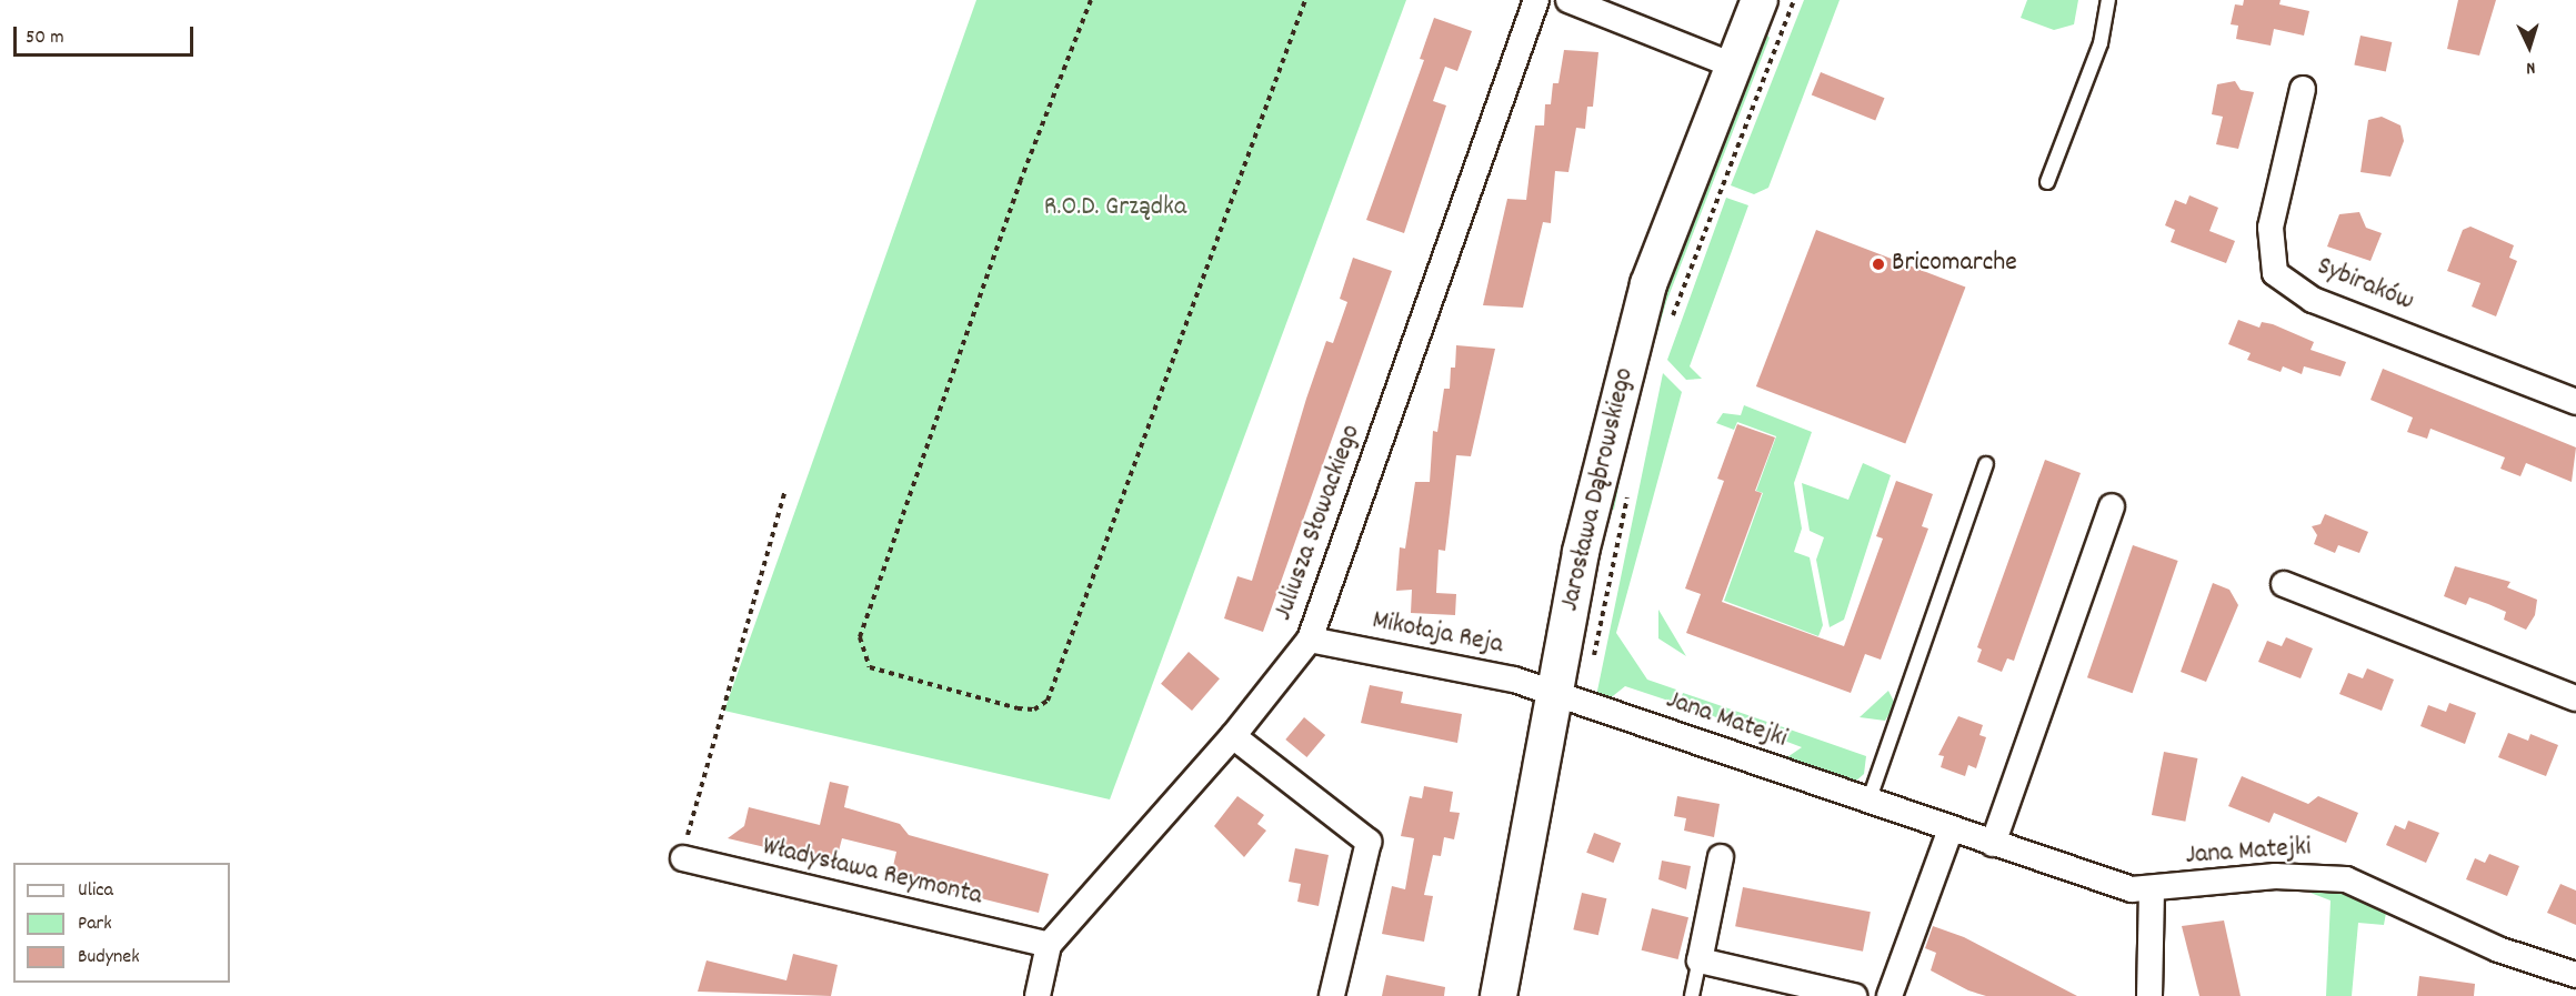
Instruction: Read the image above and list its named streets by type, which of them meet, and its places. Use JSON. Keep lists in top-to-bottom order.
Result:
{
  "streets": {
    "street": [
      "Sybiraków",
      "Jarosława Dąbrowskiego",
      "Juliusza Słowackiego",
      "Mikołaja Reja",
      "Jana Matejki",
      "Władysława Reymonta"
    ]
  },
  "crossings": [
    ["Jarosława Dąbrowskiego", "Mikołaja Reja"],
    ["Jarosława Dąbrowskiego", "Jana Matejki"],
    ["Juliusza Słowackiego", "Mikołaja Reja"],
    ["Juliusza Słowackiego", "Władysława Reymonta"],
    ["Mikołaja Reja", "Jana Matejki"]
  ],
  "parks": ["R.O.D. Grządka"],
  "places": ["Bricomarche"],
  "legend": ["Ulica", "Park", "Budynek"],
  "scale_bar": "50 m",
  "north": "bottom"
}
